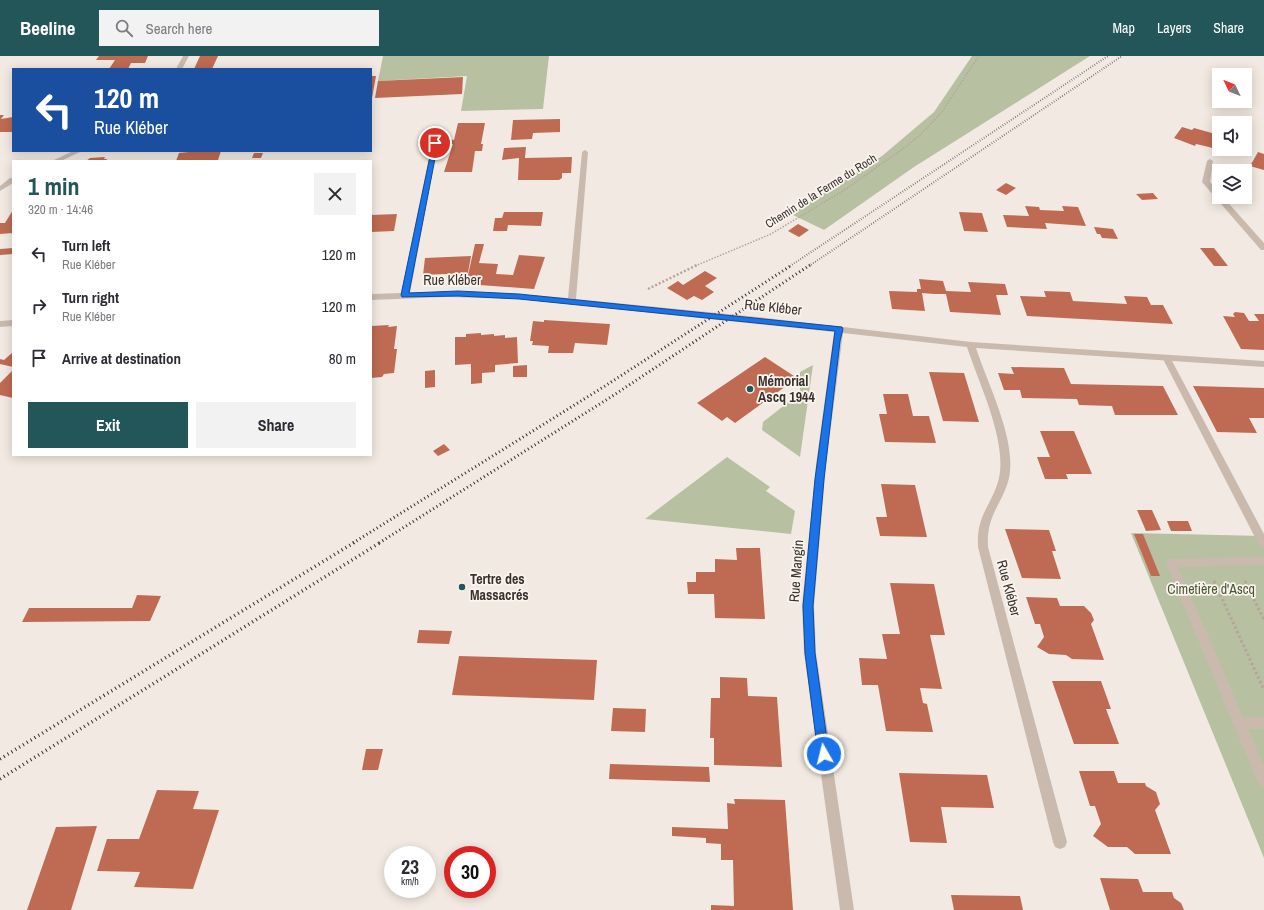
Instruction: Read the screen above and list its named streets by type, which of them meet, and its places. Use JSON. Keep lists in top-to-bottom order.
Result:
{
  "streets": {
    "street": ["Rue Kléber", "Rue Mangin"],
    "path": ["Chemin de la Ferme du Roch"]
  },
  "crossings": [
    ["Chemin de la Ferme du Roch", "Rue Kléber"],
    ["Rue Kléber", "Rue Mangin"]
  ],
  "parks": ["Cimetière d'Ascq"],
  "places": ["Mémorial Ascq 1944", "Tertre des Massacrés"],
  "north": "top left",
  "page": {
    "header": "Beeline",
    "search": "Search here",
    "nav": ["Map", "Layers", "Share"],
    "turn": ["120 m", "Rue Kléber"],
    "heading": ["1 min", "320 m · 14:46"],
    "list": [
      {
        "name": "Turn left",
        "note": "Rue Kléber",
        "value": "120 m"
      },
      {
        "name": "Turn right",
        "note": "Rue Kléber",
        "value": "120 m"
      },
      {
        "name": "Arrive at destination",
        "value": "80 m"
      }
    ],
    "buttons": ["Exit", "Share"],
    "speed": "23 km/h",
    "limit": "30"
  }
}
